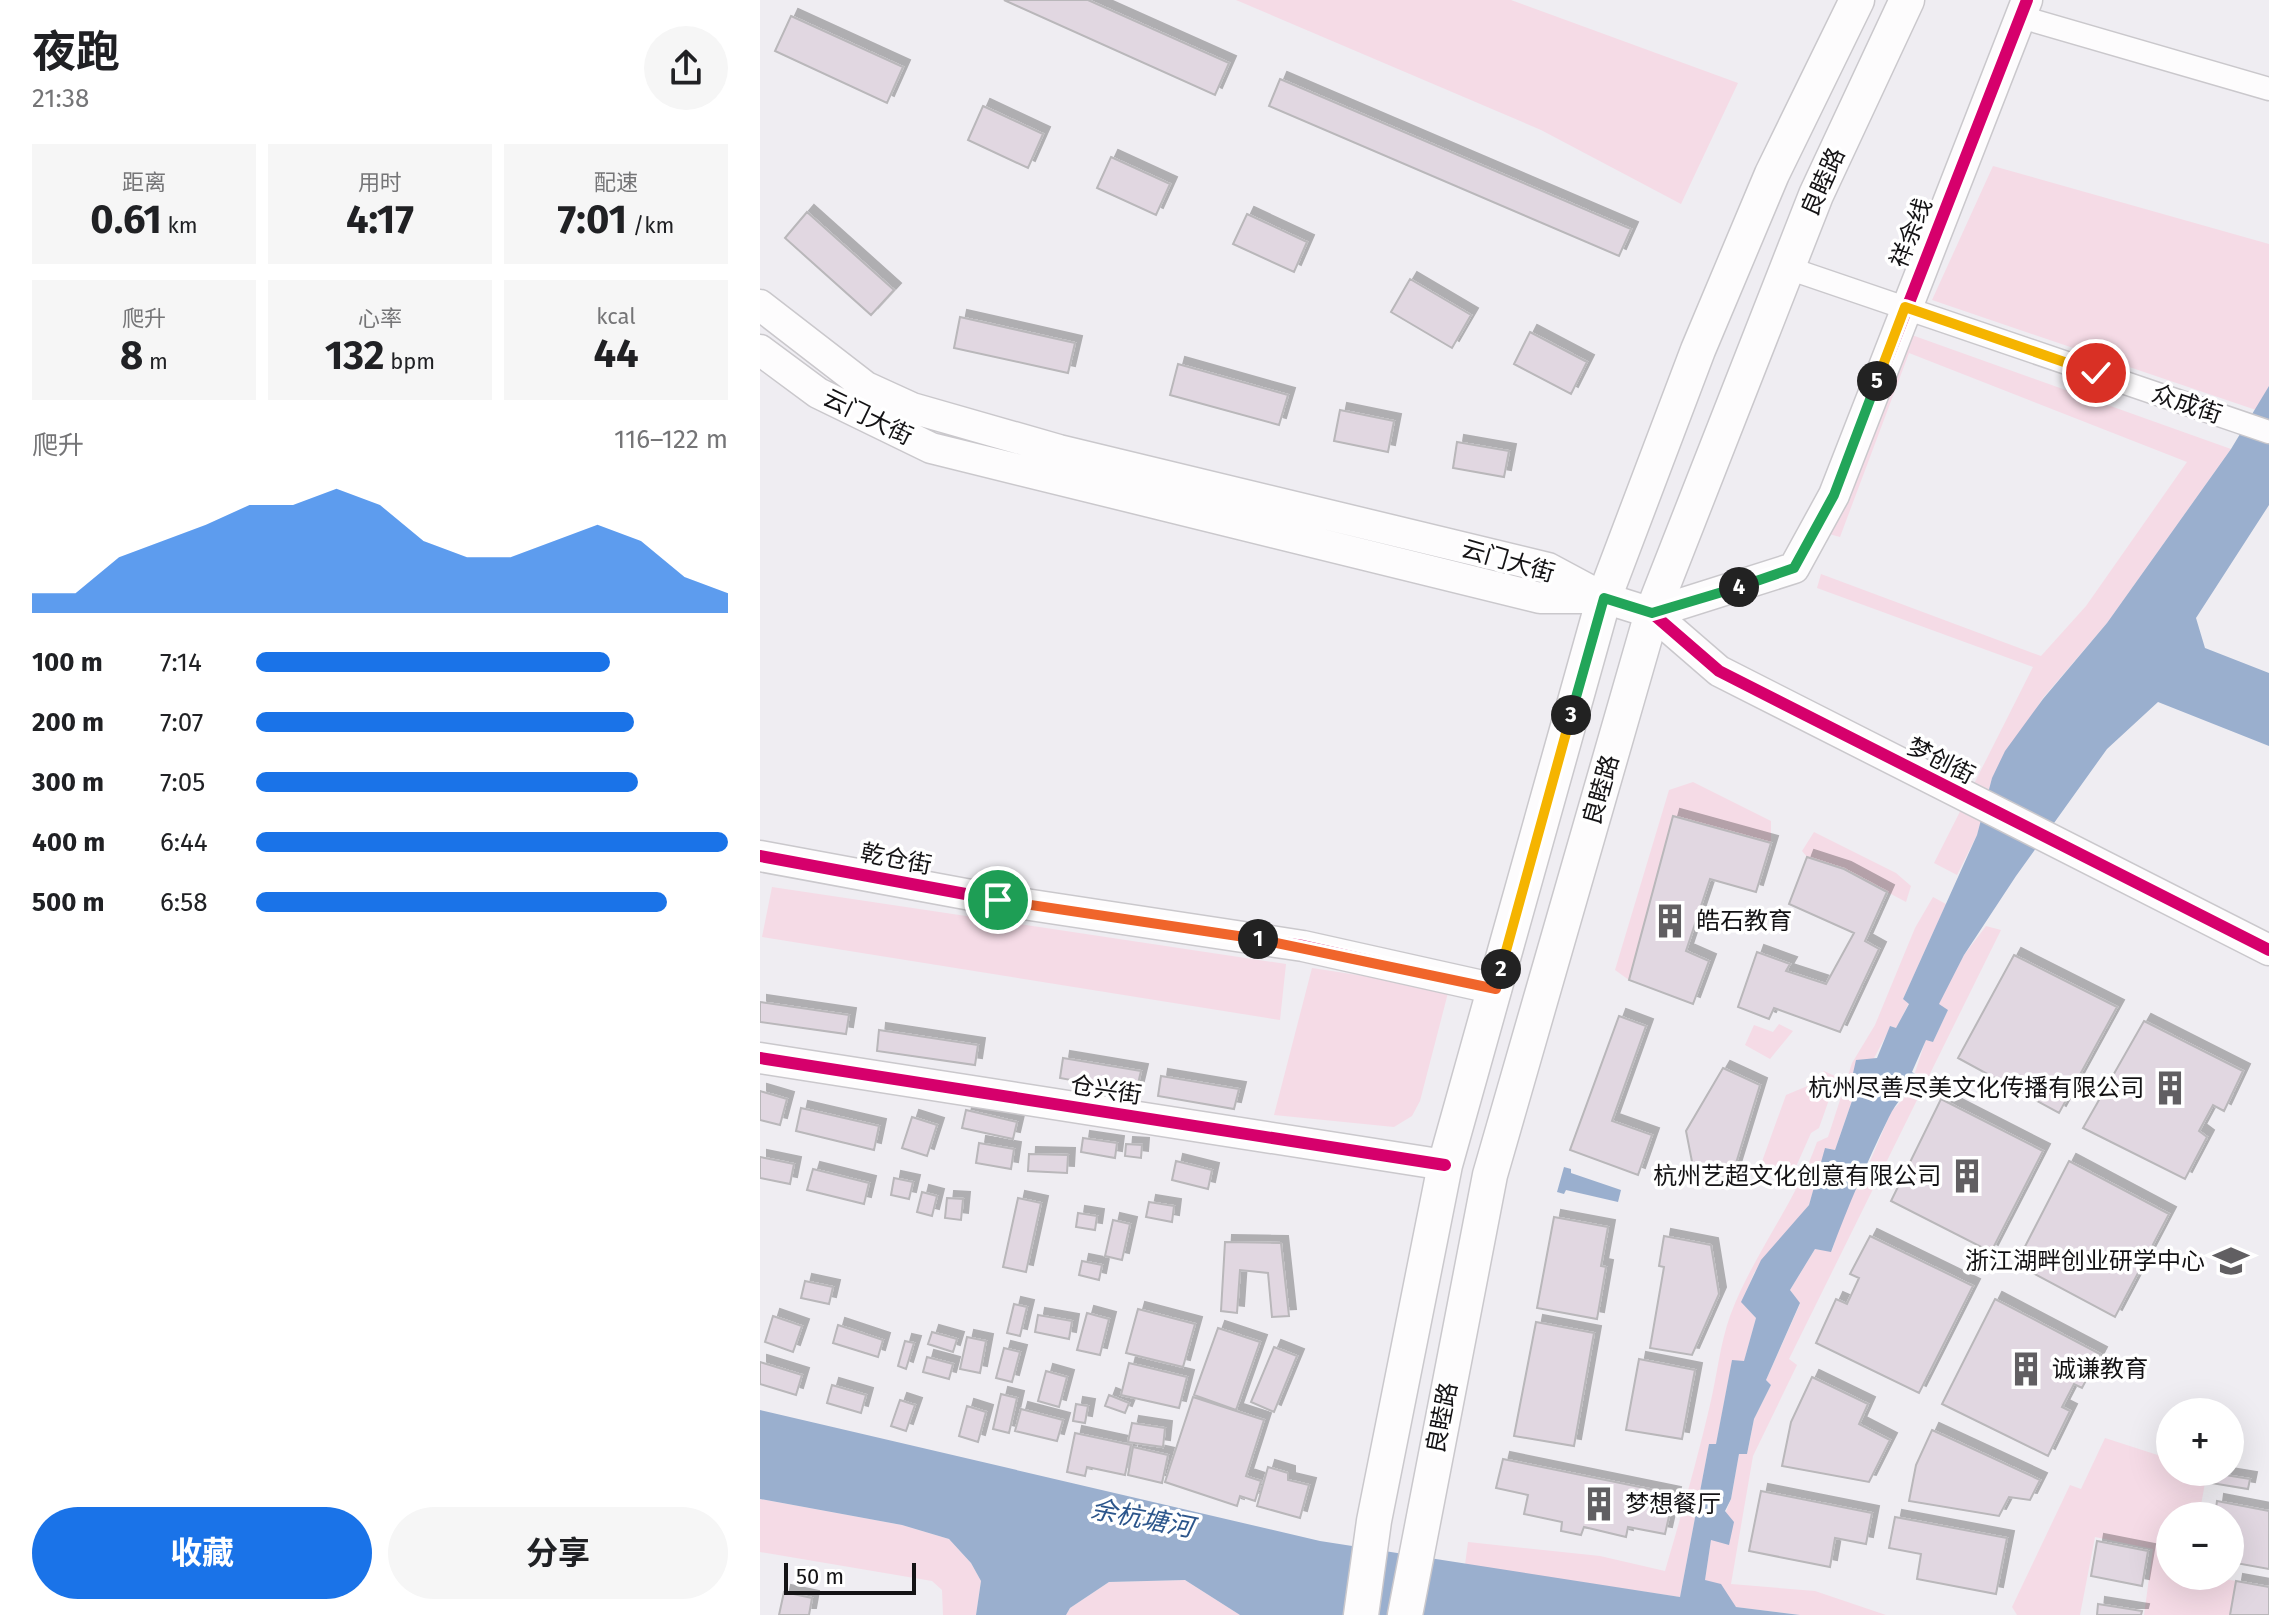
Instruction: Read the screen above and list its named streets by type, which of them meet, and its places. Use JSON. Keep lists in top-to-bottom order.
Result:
{
  "streets": {
    "main road": ["良睦路"],
    "street": [
      "祥余线",
      "众成街",
      "云门大街",
      "梦创街",
      "乾仓街",
      "仓兴街"
    ]
  },
  "crossings": [
    ["良睦路", "祥余线"],
    ["良睦路", "众成街"],
    ["良睦路", "云门大街"],
    ["良睦路", "梦创街"],
    ["良睦路", "乾仓街"],
    ["良睦路", "仓兴街"],
    ["祥余线", "众成街"],
    ["祥余线", "梦创街"],
    ["云门大街", "梦创街"]
  ],
  "water": ["余杭塘河"],
  "places": {
    "building": [
      "皓石教育",
      "杭州尽善尽美文化传播有限公司",
      "杭州艺超文化创意有限公司",
      "诚谦教育",
      "梦想餐厅"
    ],
    "school or university": ["浙江湖畔创业研学中心"]
  },
  "scale_bar": "50 m",
  "page": {
    "heading": ["夜跑", "21:38"],
    "stats": [
      ["距离", "0.61 km"],
      ["用时", "4:17"],
      ["配速", "7:01 /km"],
      ["爬升", "8 m"],
      ["心率", "132 bpm"],
      ["kcal", "44"]
    ],
    "pins": [
      "5",
      "4",
      "3",
      "1",
      "2"
    ],
    "chart": ["爬升", "116–122 m"],
    "list": [
      {
        "name": "100 m",
        "note": "7:14"
      },
      {
        "name": "200 m",
        "note": "7:07"
      },
      {
        "name": "300 m",
        "note": "7:05"
      },
      {
        "name": "400 m",
        "note": "6:44"
      },
      {
        "name": "500 m",
        "note": "6:58"
      }
    ],
    "map_buttons": ["+", "−"],
    "buttons": ["收藏", "分享"],
    "scale": "50 m"
  }
}
